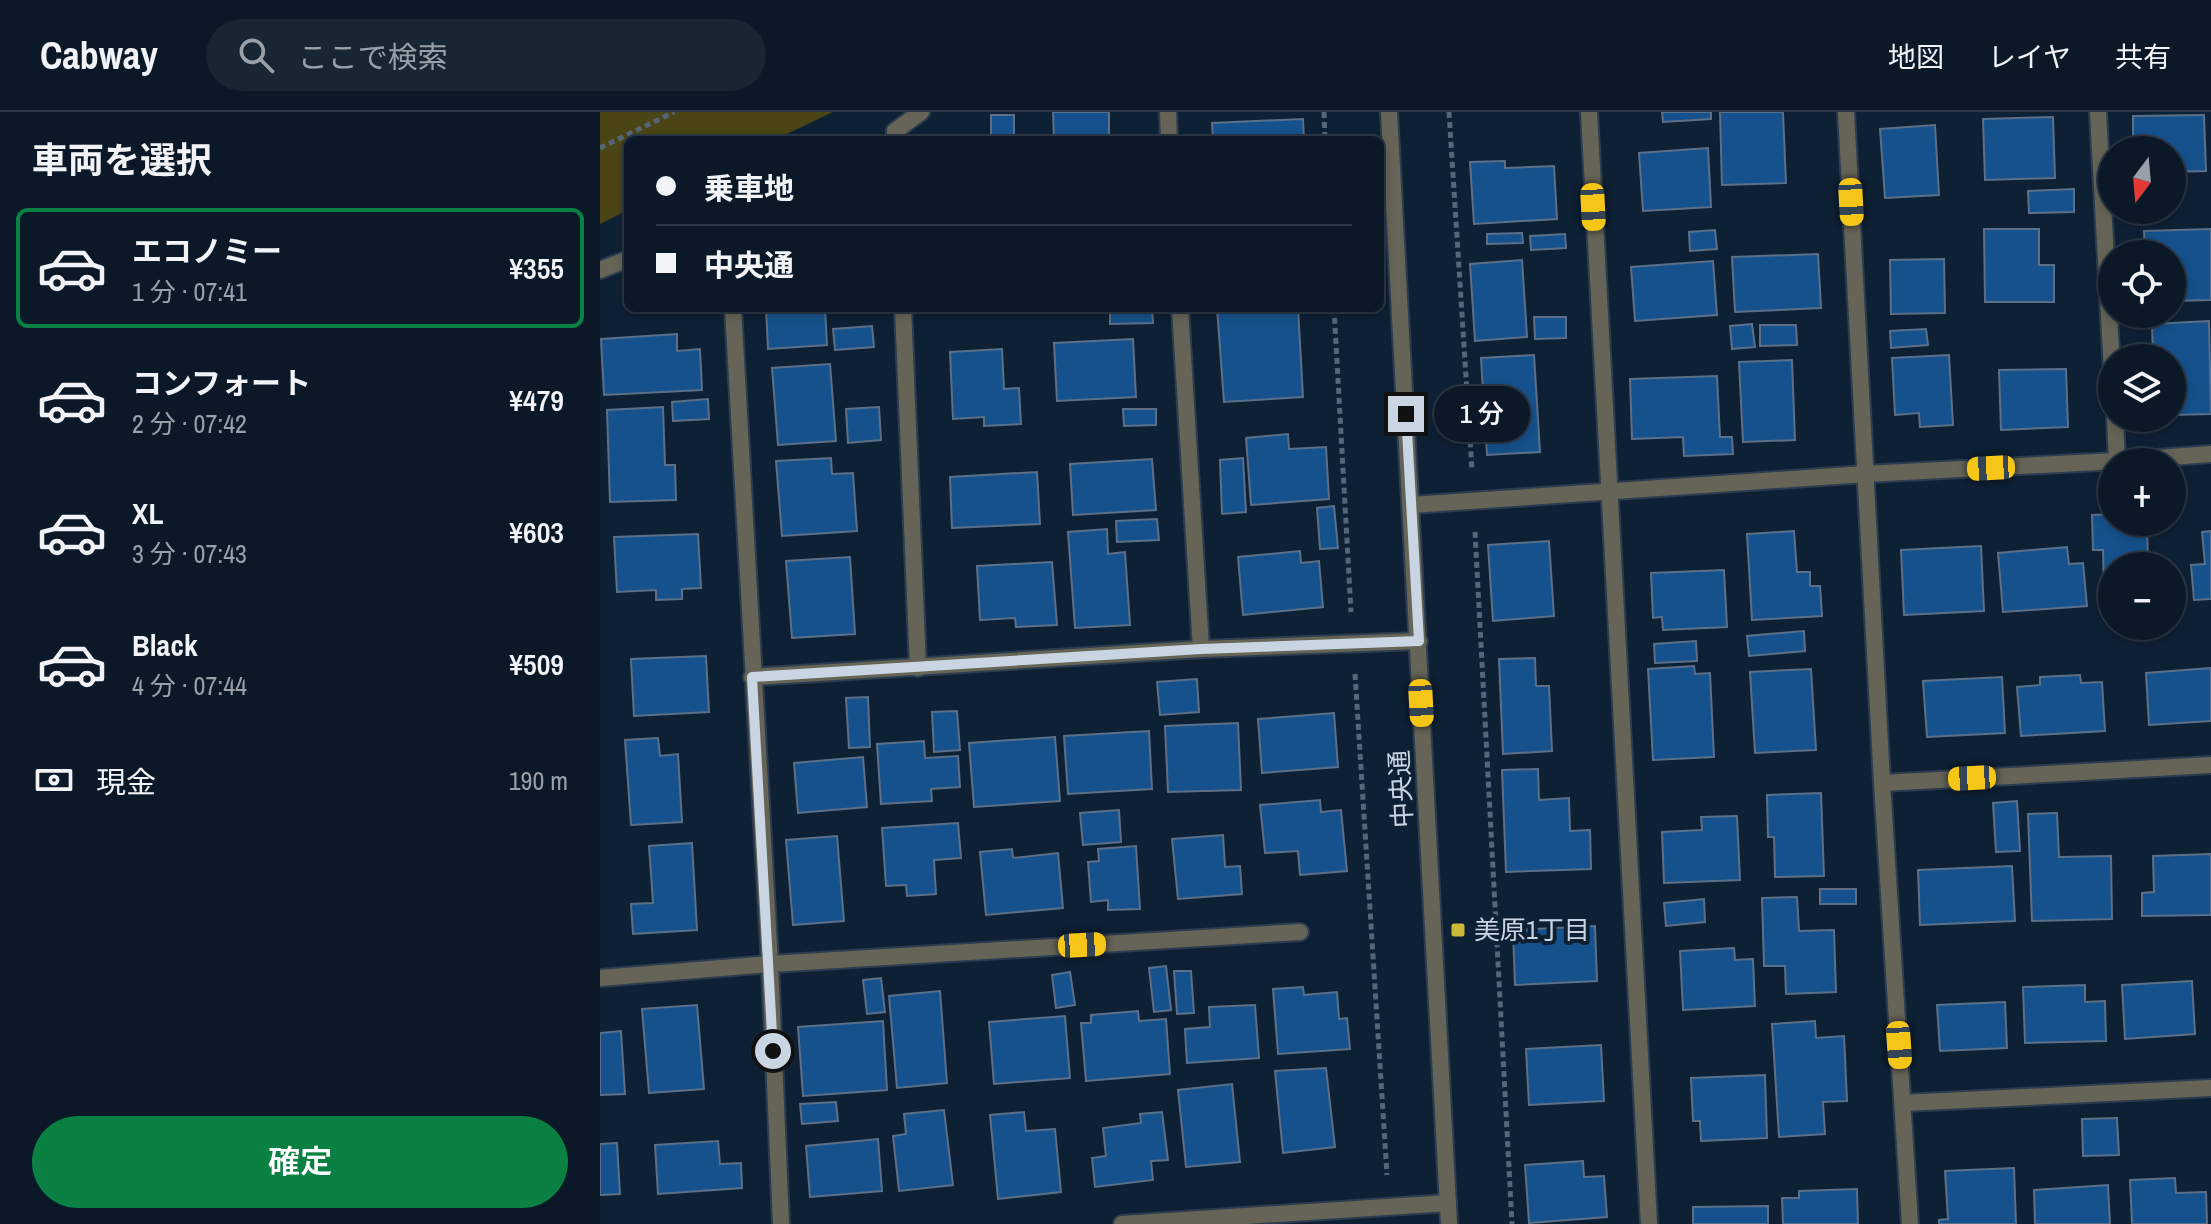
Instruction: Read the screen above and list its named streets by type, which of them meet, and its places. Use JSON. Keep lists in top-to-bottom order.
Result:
{
  "streets": {
    "street": ["中央通"]
  },
  "places": {
    "transit": ["美原1丁目"]
  },
  "north": "bottom",
  "page": {
    "header": "Cabway",
    "search": "ここで検索",
    "nav": ["地図", "レイヤ", "共有"],
    "heading": "車両を選択",
    "map_buttons": ["+", "−"],
    "banner": ["乗車地", "中央通"],
    "list": [
      {
        "name": "エコノミー",
        "note": "1 分 · 07:41",
        "value": "¥355"
      },
      {
        "name": "コンフォート",
        "note": "2 分 · 07:42",
        "value": "¥479"
      },
      {
        "name": "XL",
        "note": "3 分 · 07:43",
        "value": "¥603"
      },
      {
        "name": "Black",
        "note": "4 分 · 07:44",
        "value": "¥509"
      }
    ],
    "bubble": "1 分",
    "pay": ["現金", "190 m"],
    "buttons": "確定"
  }
}
